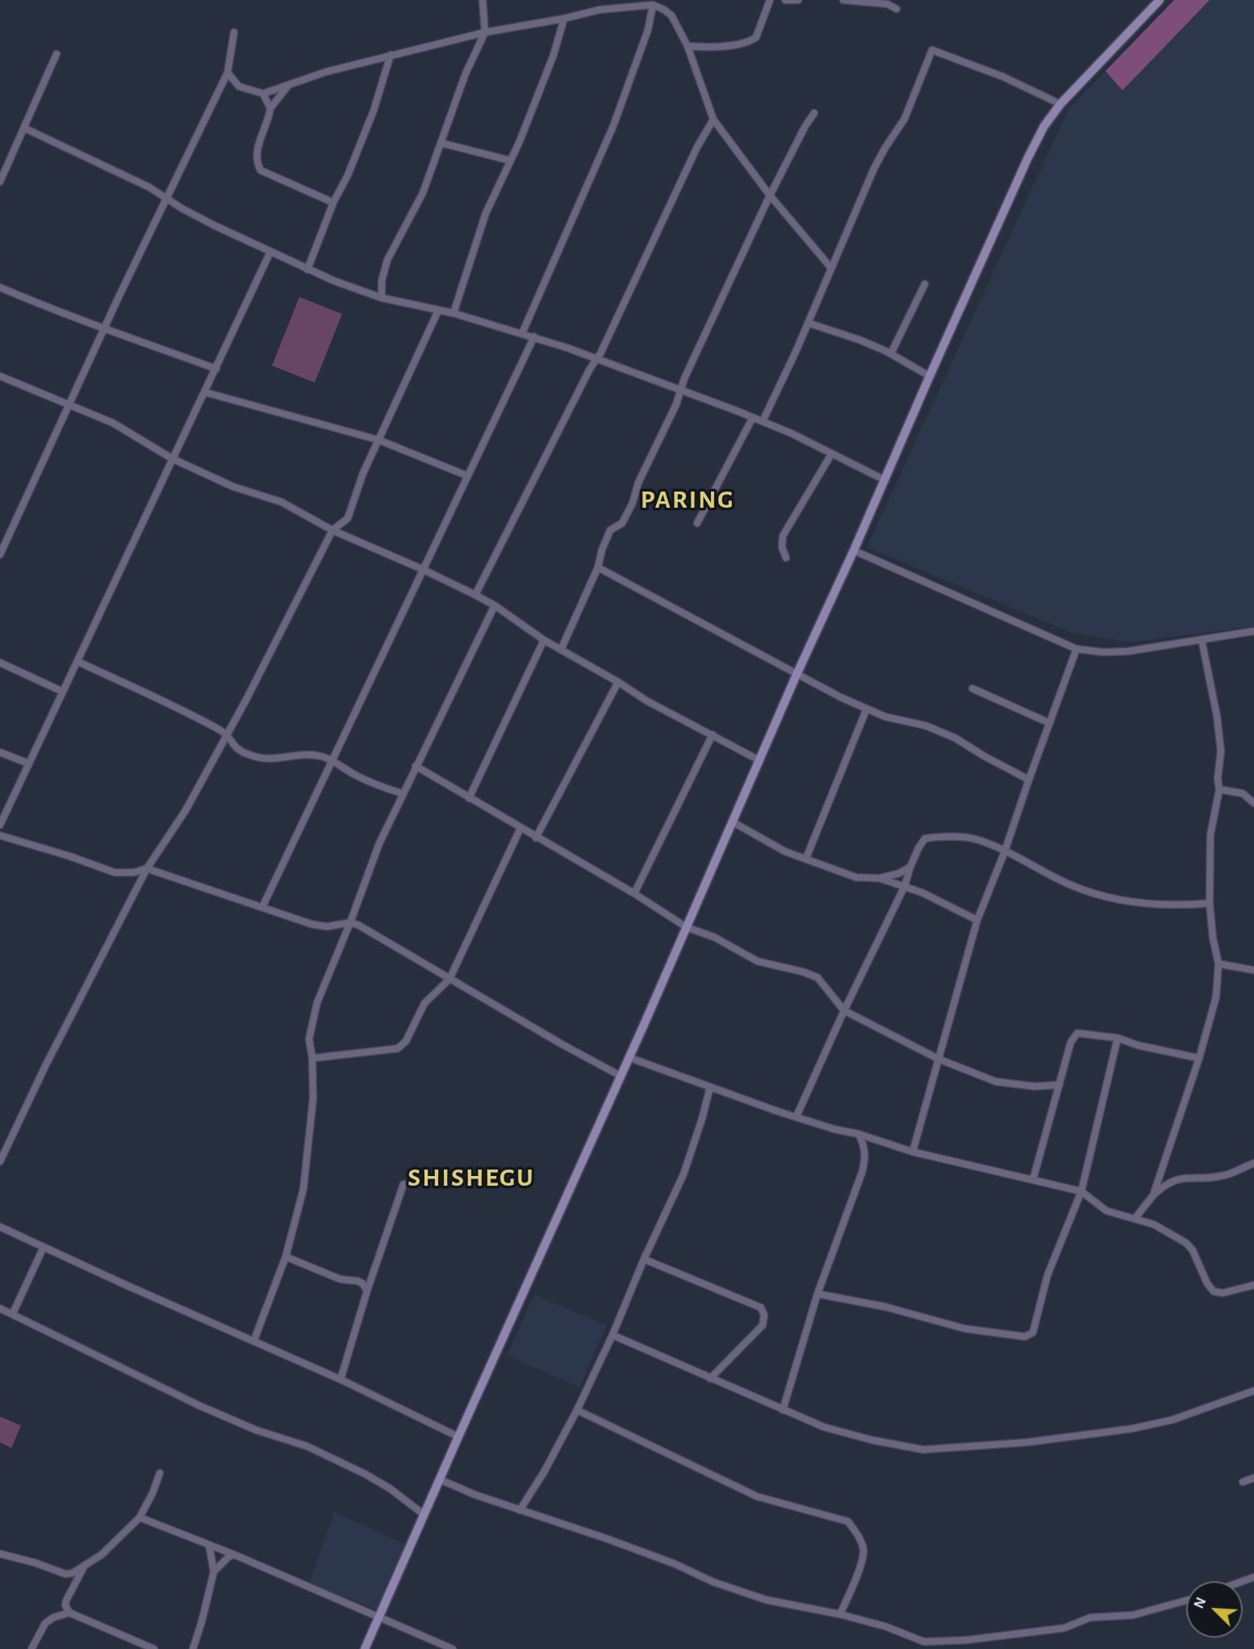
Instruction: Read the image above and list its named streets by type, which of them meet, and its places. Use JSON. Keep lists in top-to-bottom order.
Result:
{
  "districts": ["PARING", "SHISHEGU"],
  "north": "top left"
}
